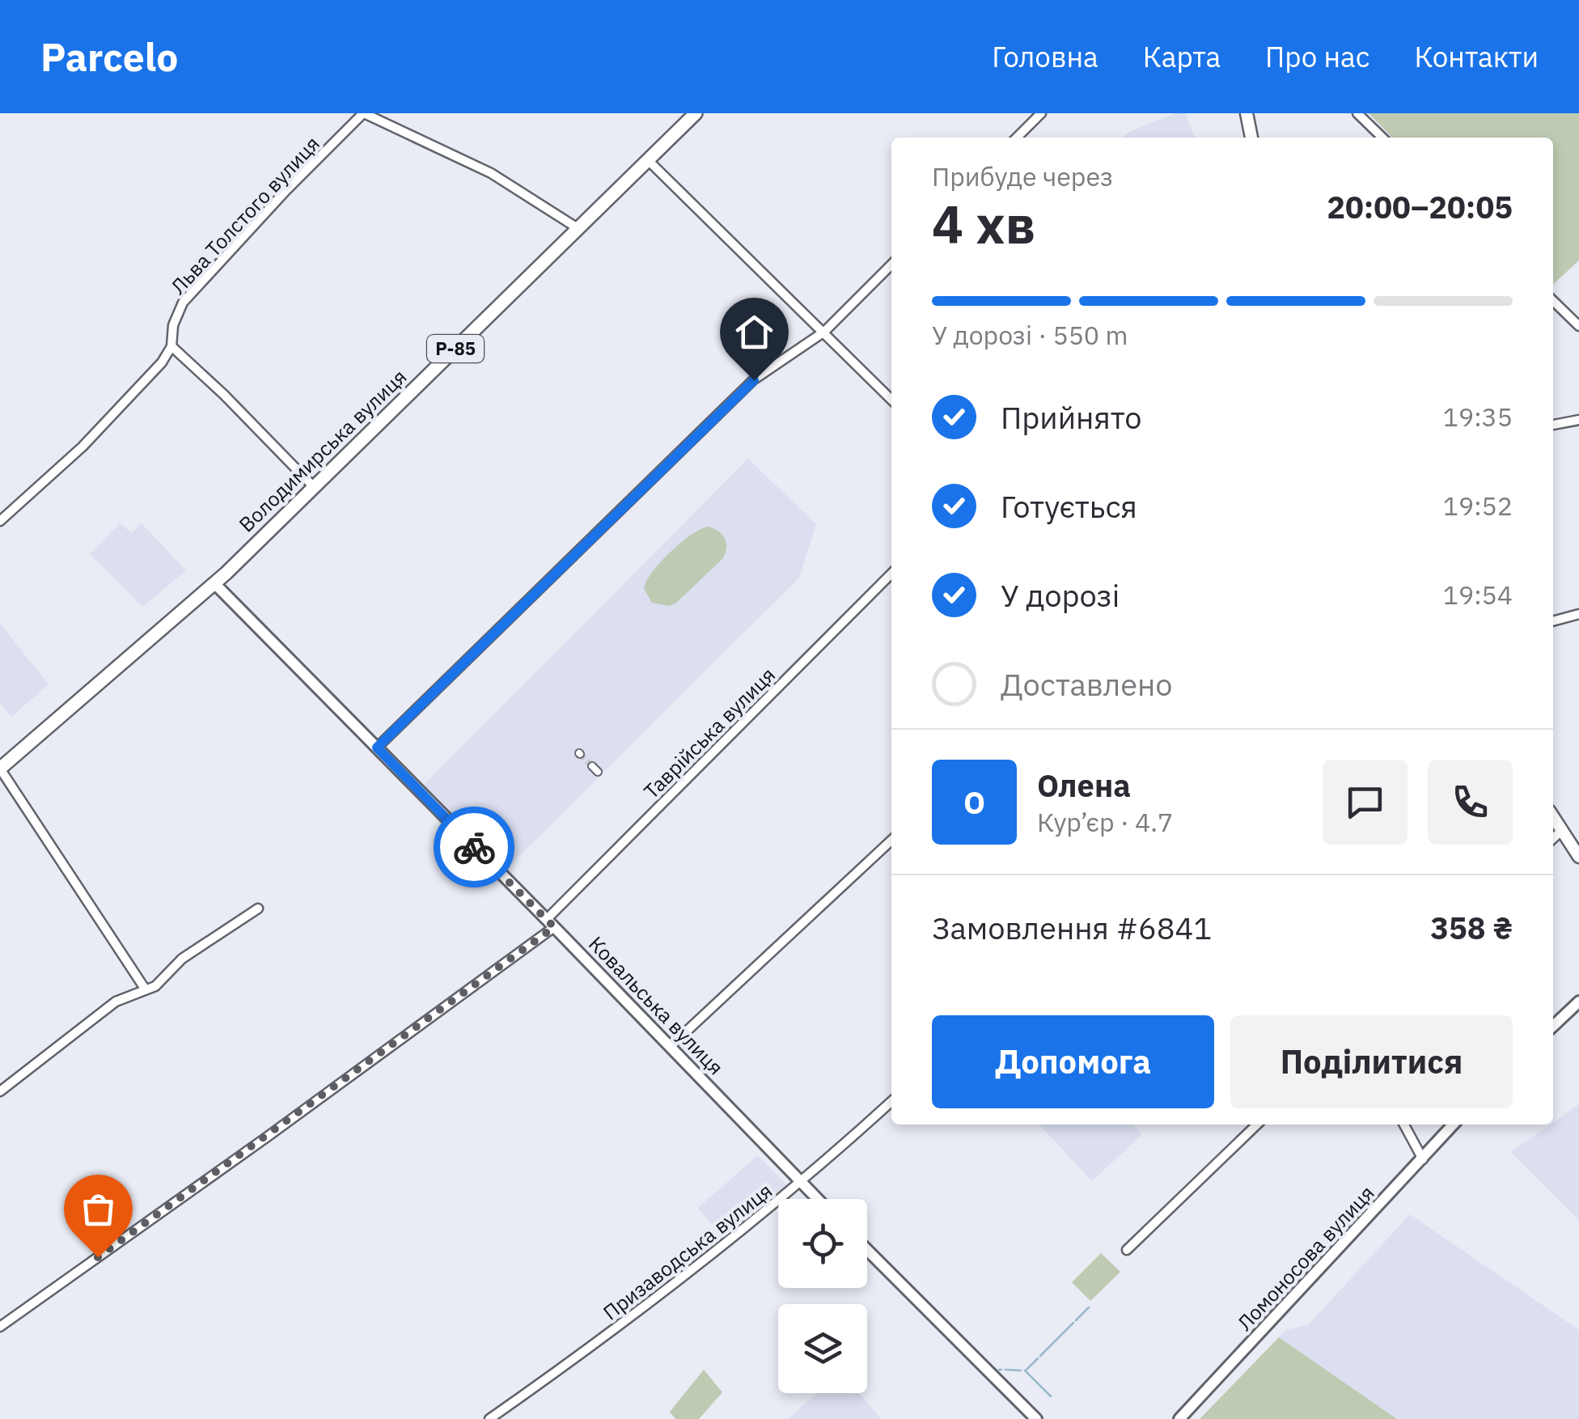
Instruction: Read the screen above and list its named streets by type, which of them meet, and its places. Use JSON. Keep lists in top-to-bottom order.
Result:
{
  "streets": {
    "main road": ["Р-85", "Володимирська вулиця"],
    "street": [
      "Льва Толстого вулиця",
      "Таврійська вулиця",
      "Ковальська вулиця",
      "Призаводська вулиця",
      "Ломоносова вулиця"
    ]
  },
  "crossings": [
    ["Володимирська вулиця", "Ковальська вулиця"],
    ["Таврійська вулиця", "Ковальська вулиця"],
    ["Ковальська вулиця", "Призаводська вулиця"]
  ],
  "page": {
    "header": "Parcelo",
    "nav": [
      "Головна",
      "Карта",
      "Про нас",
      "Контакти"
    ],
    "heading": ["4 хв", "Прибуде через", "20:00–20:05"],
    "panel": [
      "Олена",
      "Кур’єр · 4.7",
      "Замовлення #6841",
      "358 ₴"
    ],
    "bar": "У дорозі · 550 m",
    "list": [
      ["Прийнято", "19:35"],
      ["Готується", "19:52"],
      ["У дорозі", "19:54"],
      "Доставлено"
    ],
    "round": "О",
    "buttons": ["Допомога", "Поділитися"]
  }
}
